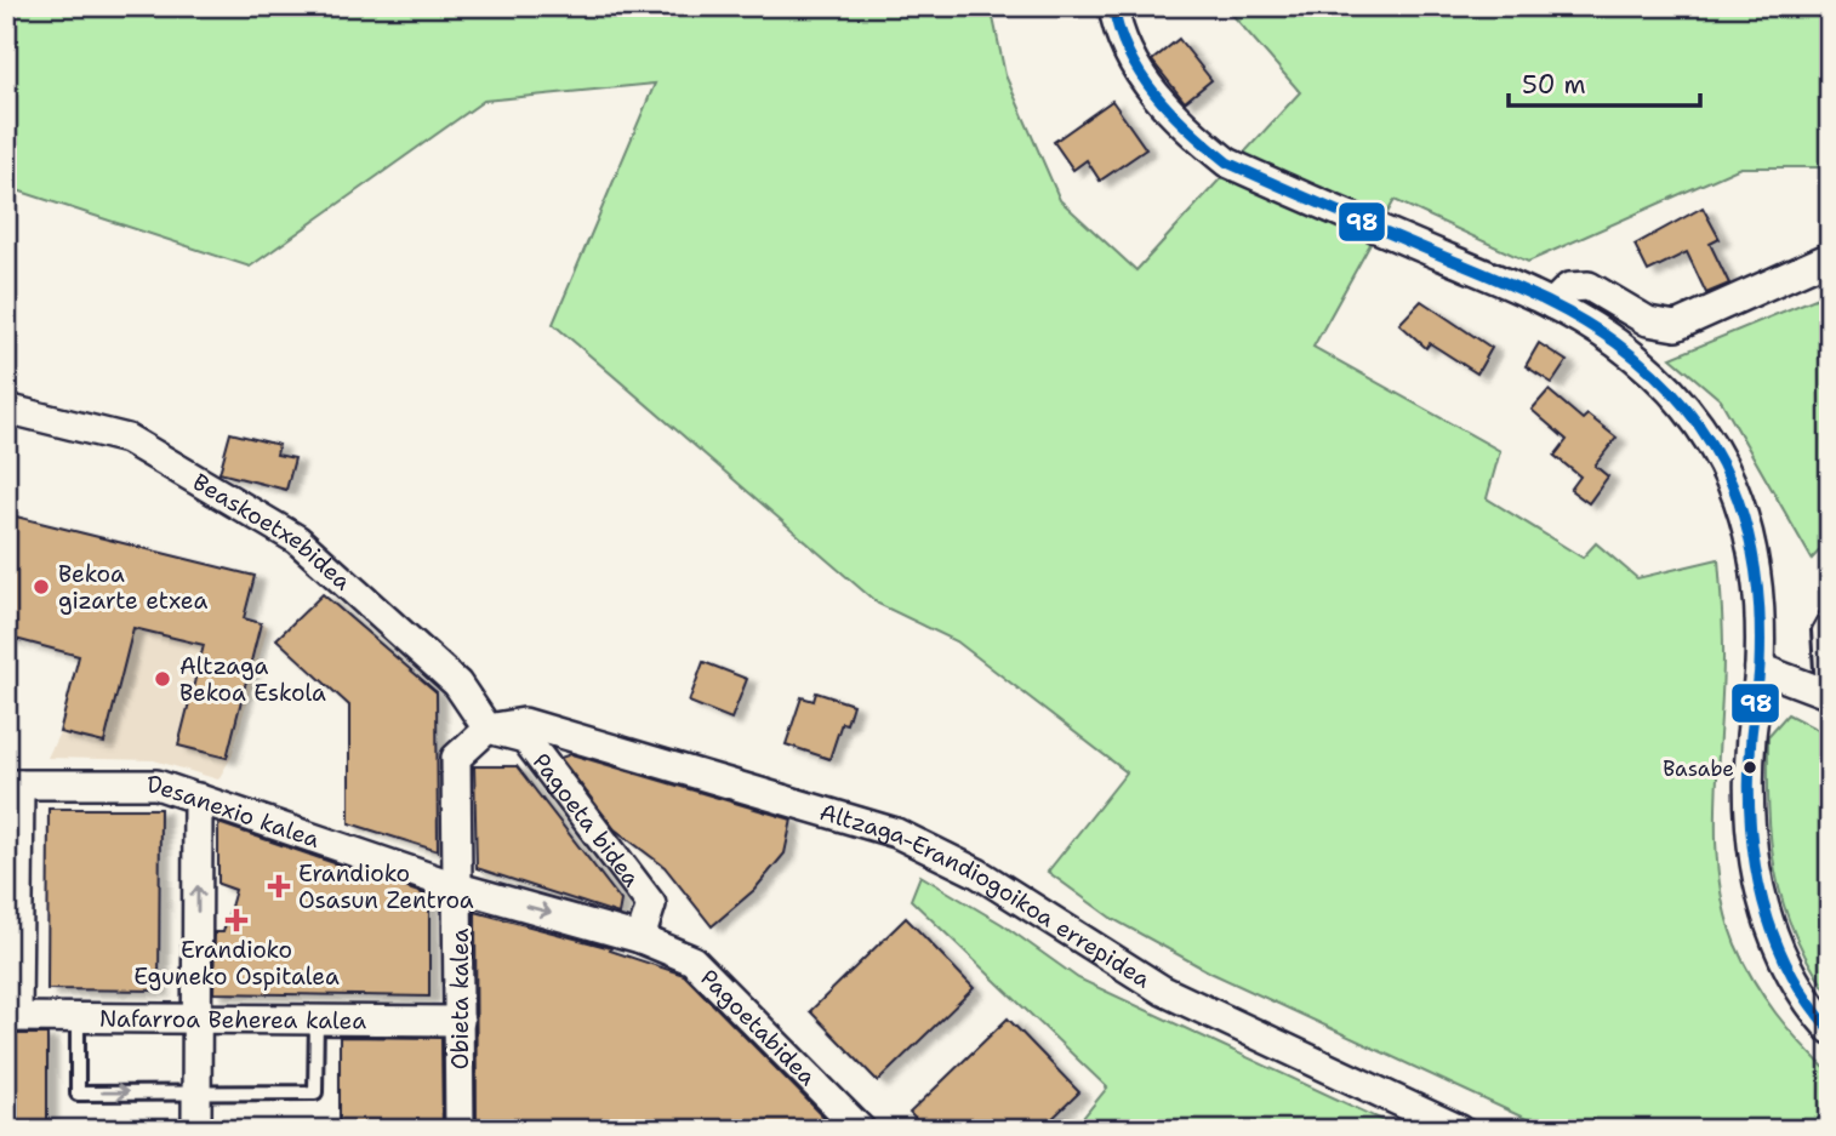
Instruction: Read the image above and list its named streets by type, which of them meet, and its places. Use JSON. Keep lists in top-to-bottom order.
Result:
{
  "streets": {
    "street": [
      "Beaskoetxebidea",
      "Desanexio kalea",
      "Pagoeta bidea",
      "Altzaga-Erandiogoikoa errepidea",
      "Obieta kalea",
      "Nafarroa Beherea kalea",
      "Pagoetabidea"
    ]
  },
  "crossings": [
    ["Beaskoetxebidea", "Pagoeta bidea"],
    ["Beaskoetxebidea", "Altzaga-Erandiogoikoa errepidea"],
    ["Beaskoetxebidea", "Obieta kalea"],
    ["Desanexio kalea", "Pagoeta bidea"],
    ["Desanexio kalea", "Obieta kalea"],
    ["Desanexio kalea", "Pagoetabidea"],
    ["Pagoeta bidea", "Altzaga-Erandiogoikoa errepidea"],
    ["Pagoeta bidea", "Obieta kalea"],
    ["Altzaga-Erandiogoikoa errepidea", "Obieta kalea"],
    ["Obieta kalea", "Nafarroa Beherea kalea"]
  ],
  "places": {
    "other": ["Bekoa gizarte etxea", "Altzaga Bekoa Eskola", "Basabe"],
    "health": ["Erandioko Osasun Zentroa", "Erandioko Eguneko Ospitalea"]
  },
  "lines": ["transit line 98"],
  "scale_bar": "50 m"
}
